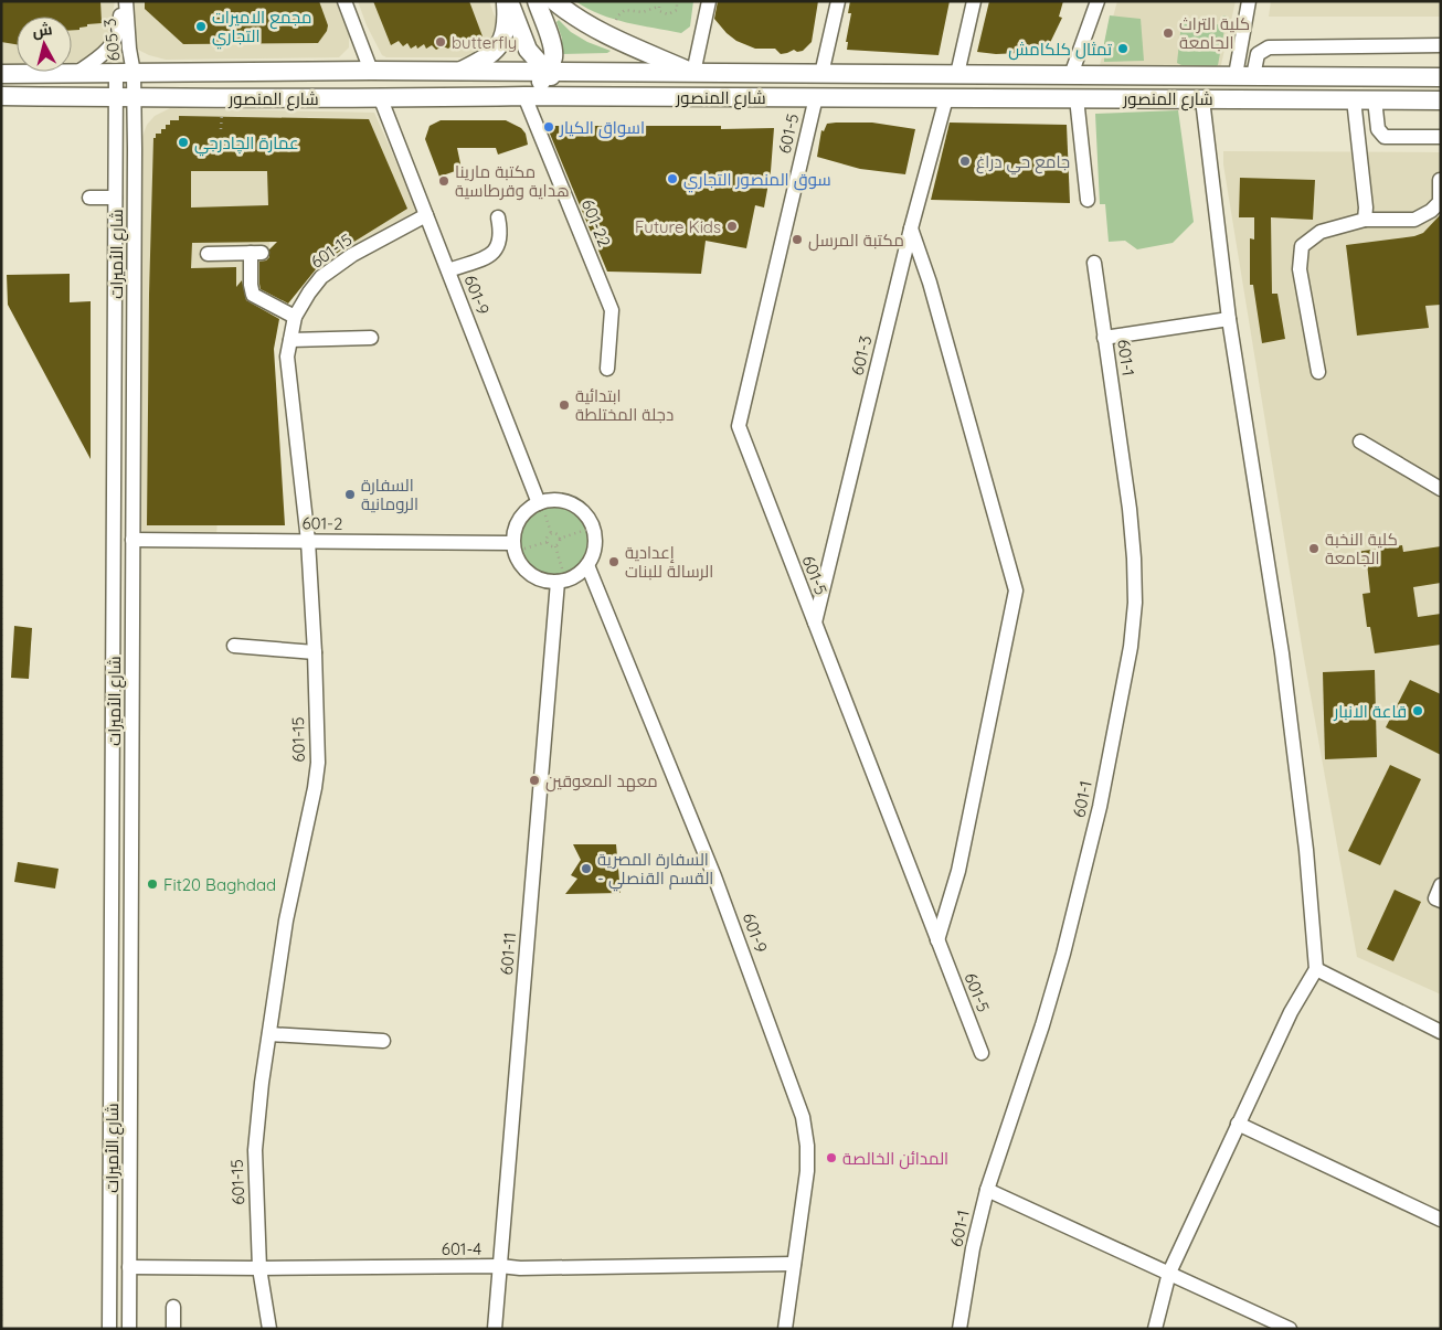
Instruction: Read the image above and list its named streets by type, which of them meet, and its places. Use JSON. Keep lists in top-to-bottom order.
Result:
{
  "streets": {
    "main road": ["شارع المنصور"],
    "street": [
      "605-3",
      "601-5",
      "601-22",
      "601-15",
      "شارع الأميرات",
      "601-9",
      "601-3",
      "601-1",
      "601-2",
      "601-11",
      "601-4"
    ]
  },
  "crossings": [
    ["605-3", "شارع المنصور"],
    ["605-3", "شارع الأميرات"],
    ["شارع المنصور", "601-5"],
    ["شارع المنصور", "601-22"],
    ["شارع المنصور", "شارع الأميرات"],
    ["شارع المنصور", "601-9"],
    ["شارع المنصور", "601-3"],
    ["601-5", "601-3"],
    ["601-15", "601-9"],
    ["601-15", "601-2"],
    ["601-15", "601-4"],
    ["شارع الأميرات", "601-2"],
    ["شارع الأميرات", "601-4"],
    ["601-9", "601-4"],
    ["601-11", "601-4"]
  ],
  "places": [
    "مجمع الاميرات التجاري",
    "كلية التراث الجامعة",
    "butterfly",
    "تمثال كلكامش",
    "اسواق الكيار",
    "عمارة الچادرجي",
    "جامع حي دراغ",
    "سوق المنصور التجاري",
    "مكتبة مارينا هداية وقرطاسية",
    "Future Kids",
    "مكتبة المرسل",
    "ابتدائية دجلة المختلطة",
    "السفارة الرومانية",
    "كلية النخبة الجامعة",
    "إعدادية الرسالة للبنات",
    "قاعة الانبار",
    "معهد المعوقين",
    "السفارة المصرية - القسم القنصلي",
    "Fit20 Baghdad",
    "المدائن الخالصة"
  ],
  "north": "top"
}
